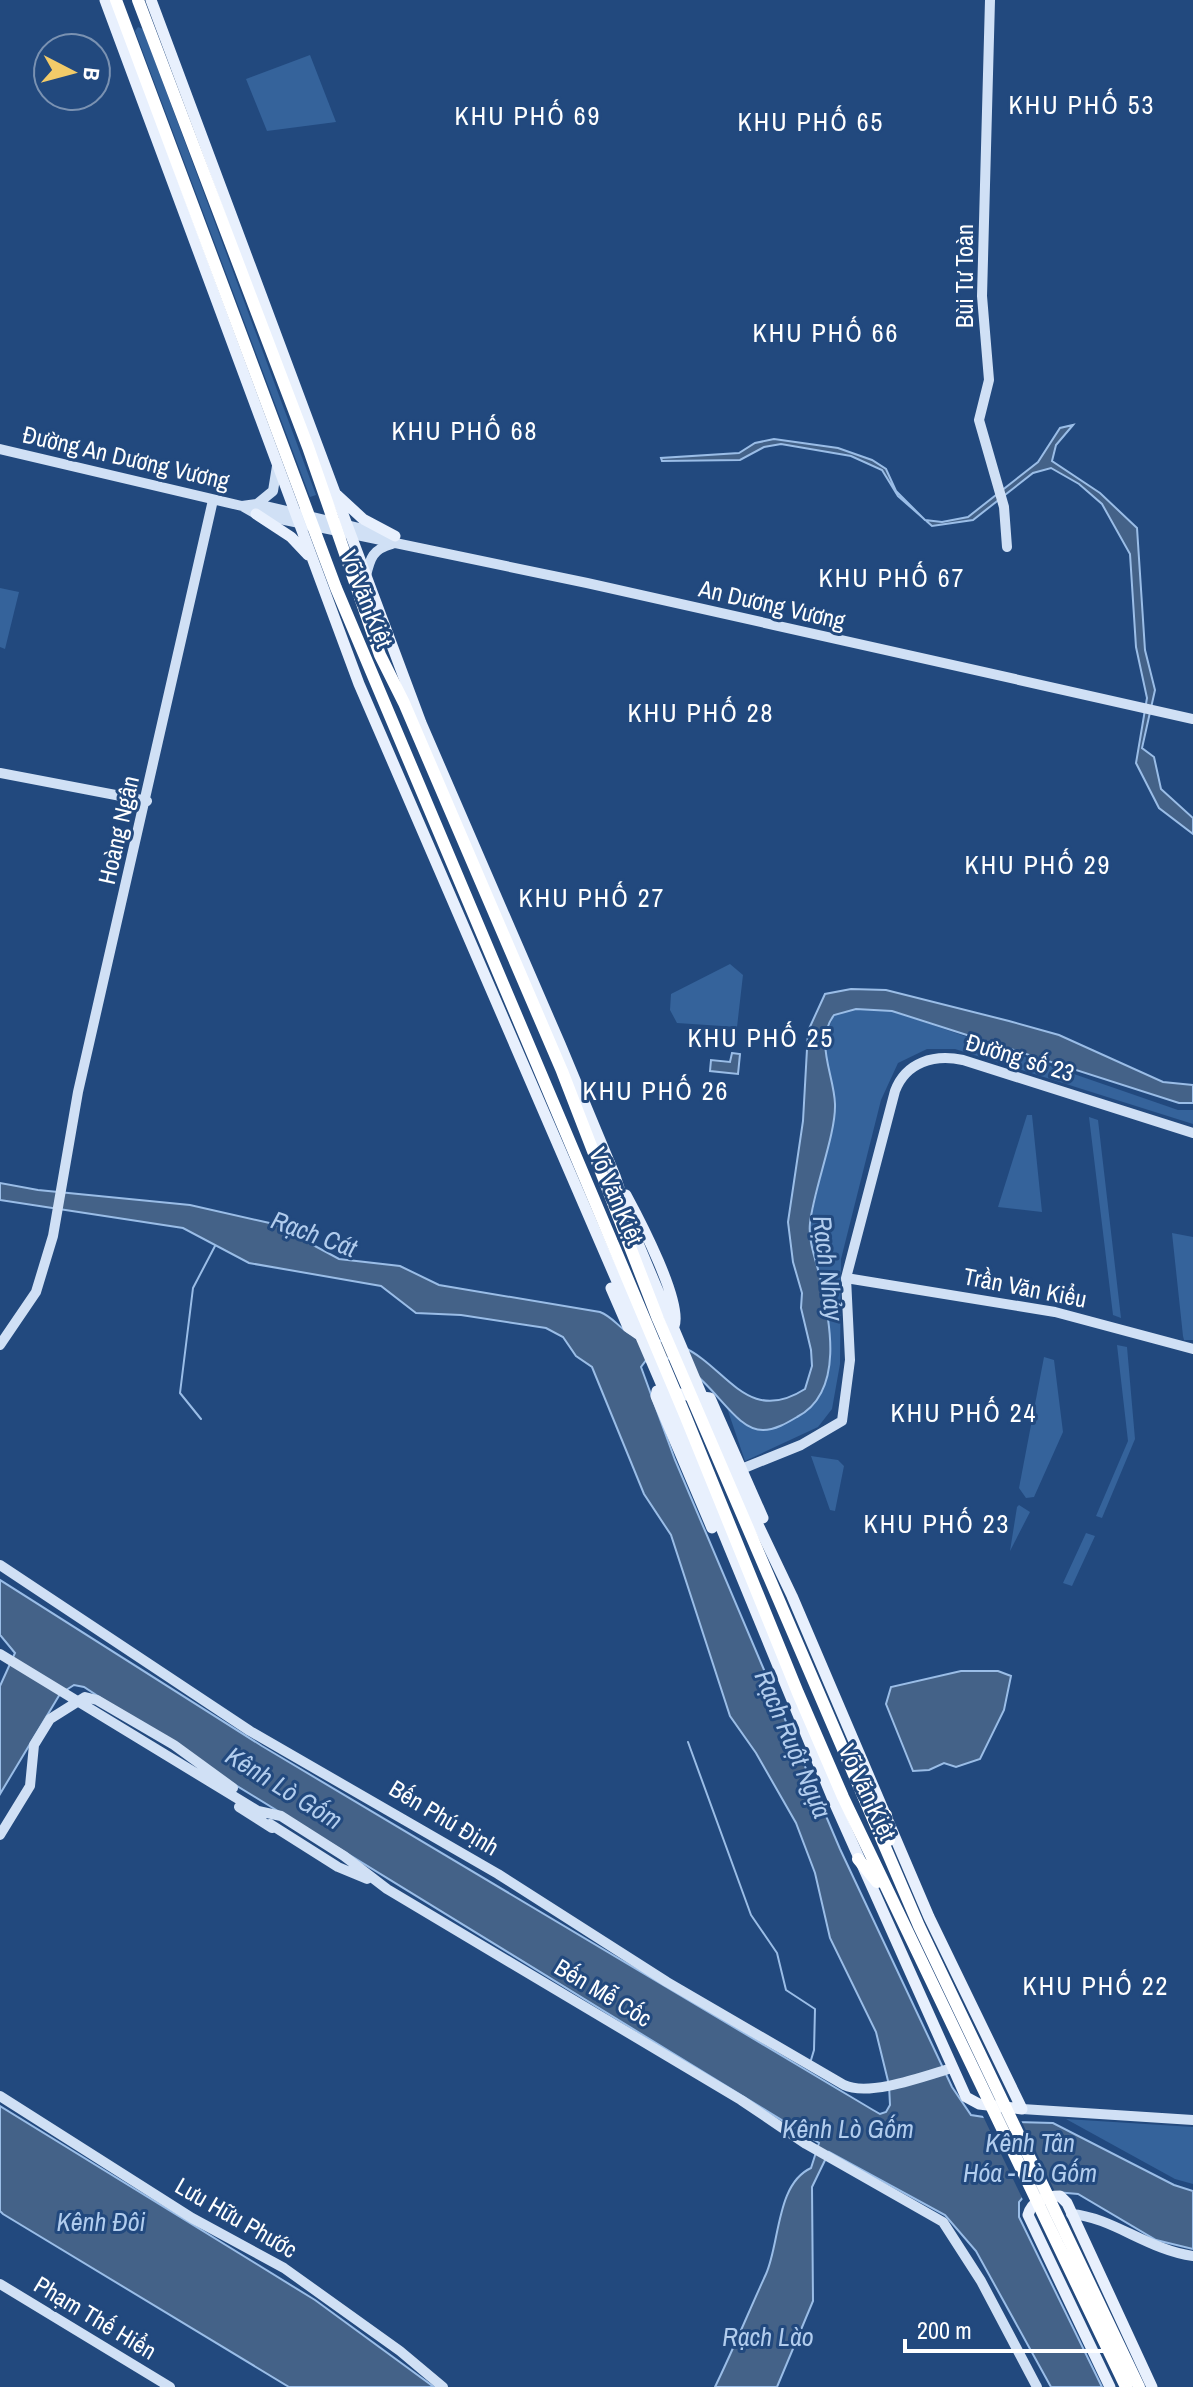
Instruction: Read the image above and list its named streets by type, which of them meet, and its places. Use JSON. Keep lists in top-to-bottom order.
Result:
{
  "streets": {
    "highway": ["Võ Văn Kiệt"],
    "street": [
      "Bùi Tư Toàn",
      "Đường An Dương Vương",
      "An Dương Vương",
      "Hoàng Ngân",
      "Đường số 23",
      "Trần Văn Kiểu",
      "Bến Phú Định",
      "Bến Mễ Cốc",
      "Lưu Hữu Phước",
      "Phạm Thế Hiển"
    ]
  },
  "crossings": [
    ["Đường An Dương Vương", "Võ Văn Kiệt"],
    ["Đường An Dương Vương", "An Dương Vương"],
    ["Đường An Dương Vương", "Hoàng Ngân"],
    ["Võ Văn Kiệt", "Bến Phú Định"],
    ["Đường số 23", "Trần Văn Kiểu"]
  ],
  "districts": [
    "KHU PHỐ 53",
    "KHU PHỐ 69",
    "KHU PHỐ 65",
    "KHU PHỐ 66",
    "KHU PHỐ 68",
    "KHU PHỐ 67",
    "KHU PHỐ 28",
    "KHU PHỐ 29",
    "KHU PHỐ 27",
    "KHU PHỐ 25",
    "KHU PHỐ 26",
    "KHU PHỐ 24",
    "KHU PHỐ 23",
    "KHU PHỐ 22"
  ],
  "water": [
    "Rạch Cát",
    "Rạch Nhảy",
    "Rạch Ruột Ngựa",
    "Kênh Lò Gốm",
    "Kênh Tân Hóa - Lò Gốm",
    "Kênh Đôi",
    "Rạch Lào"
  ],
  "scale_bar": "200 m",
  "north": "right"
}
